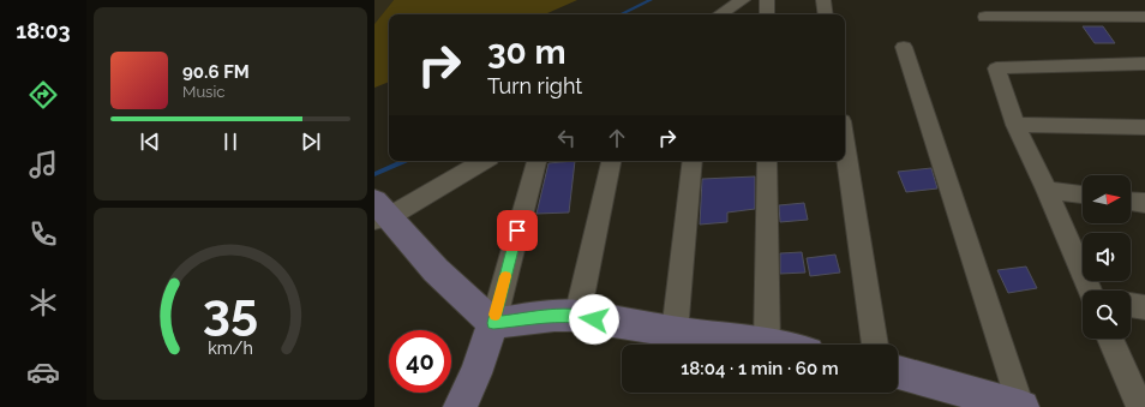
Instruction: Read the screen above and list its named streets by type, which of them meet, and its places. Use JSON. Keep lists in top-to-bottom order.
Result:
{
  "north": "right",
  "page": {
    "tabs": "18:03",
    "turn": ["30 m", "Turn right"],
    "song": ["90.6 FM", "Music"],
    "limit": "40",
    "trip": "18:04 · 1 min · 60 m",
    "gauge": ["35", "km/h"]
  }
}
